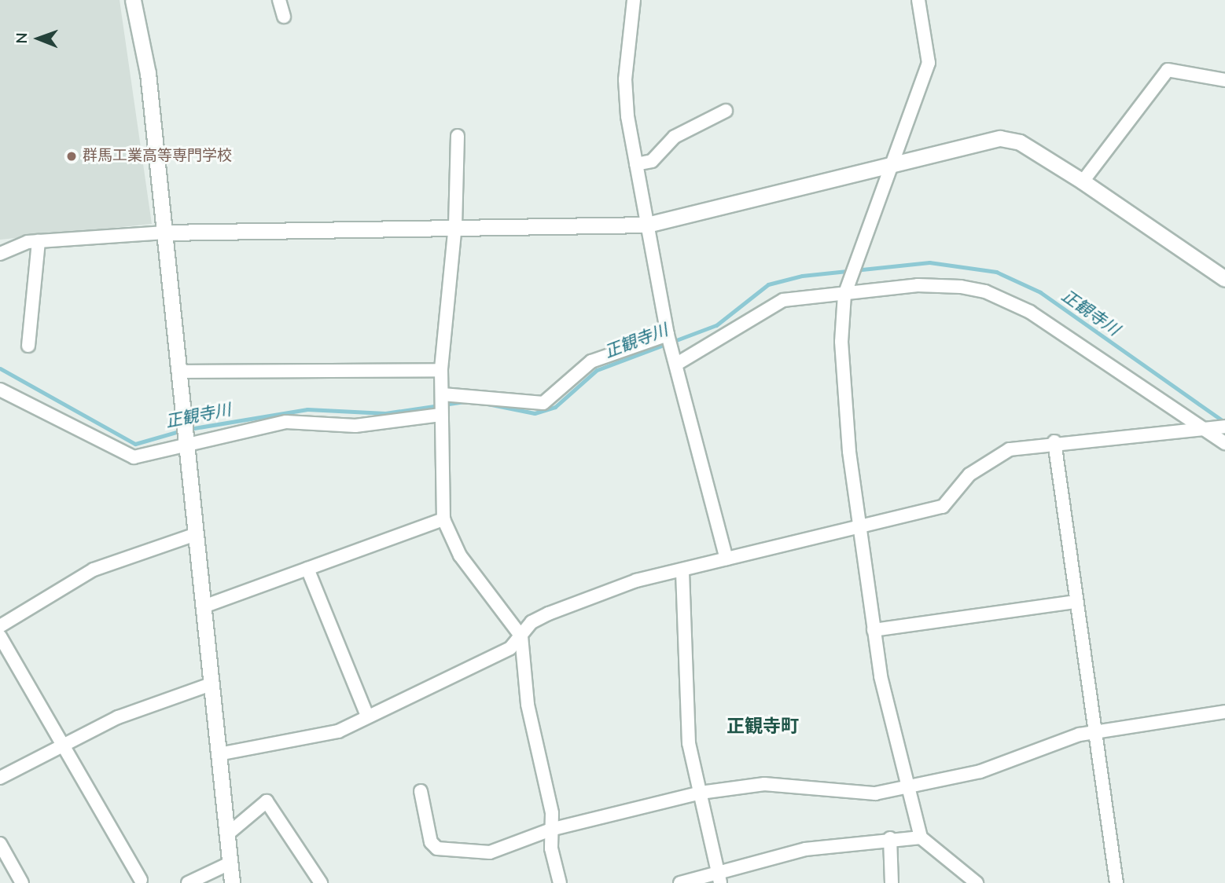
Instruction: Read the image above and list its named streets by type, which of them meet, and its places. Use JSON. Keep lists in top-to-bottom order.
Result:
{
  "districts": ["正観寺町"],
  "water": ["正観寺川"],
  "places": ["群馬工業高等専門学校"],
  "north": "left"
}
